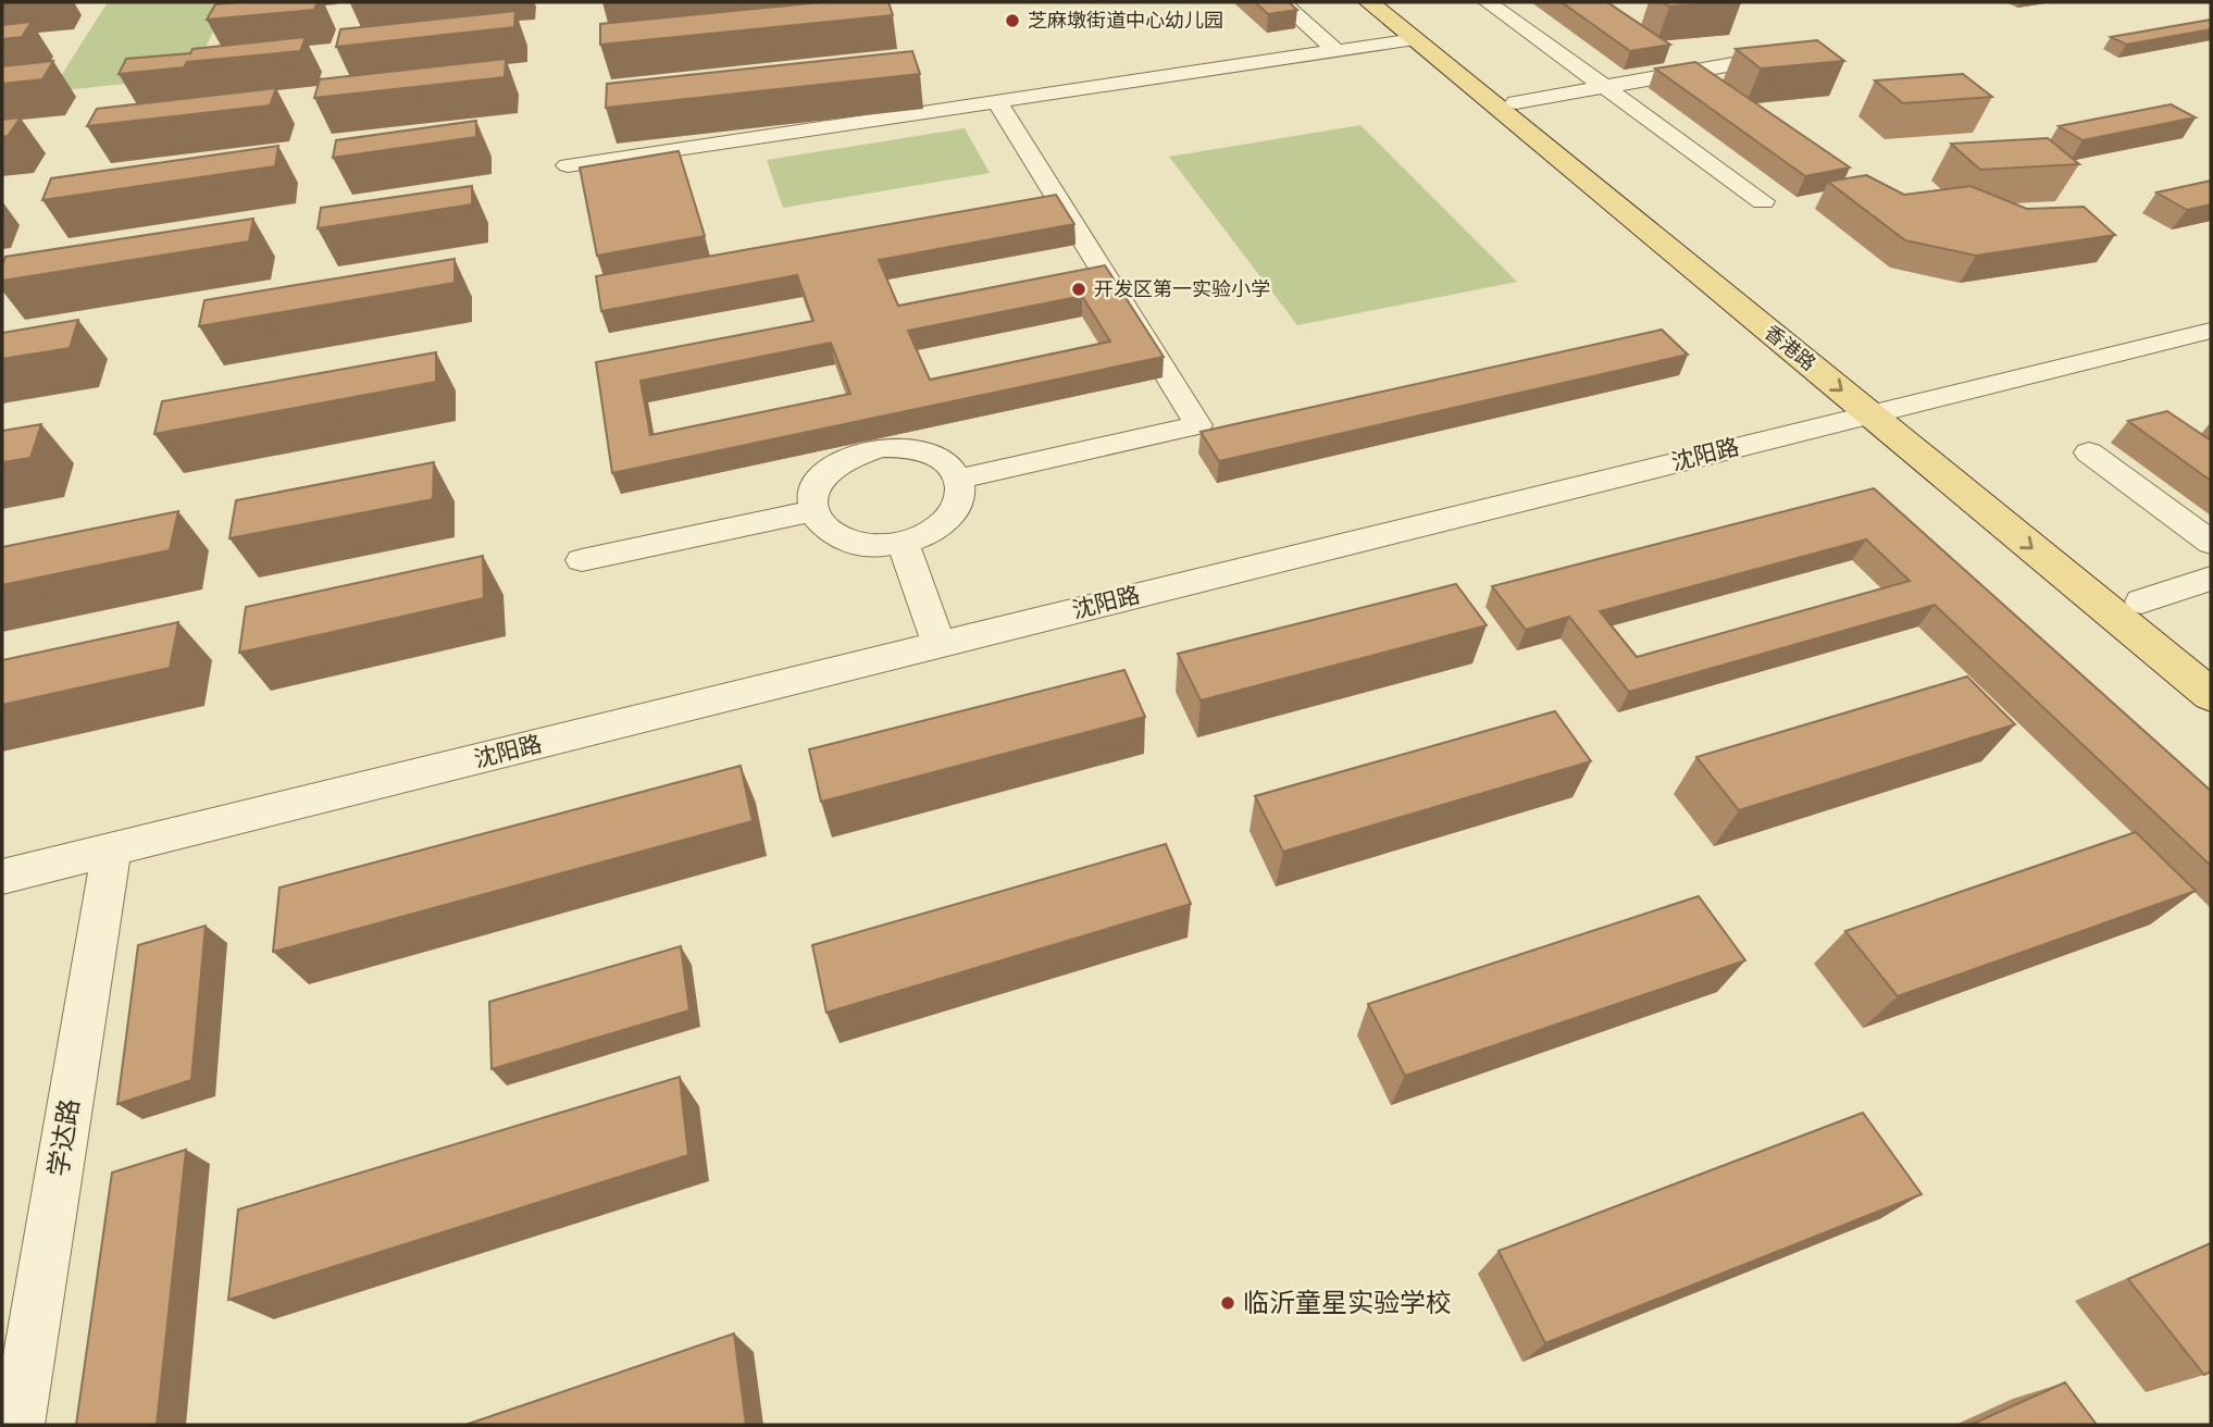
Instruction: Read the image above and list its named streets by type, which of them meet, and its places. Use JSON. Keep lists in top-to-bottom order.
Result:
{
  "streets": {
    "main road": ["香港路"],
    "street": ["沈阳路", "学达路"]
  },
  "crossings": [
    ["香港路", "沈阳路"],
    ["沈阳路", "学达路"]
  ],
  "places": ["芝麻墩街道中心幼儿园", "开发区第一实验小学", "临沂童星实验学校"]
}
